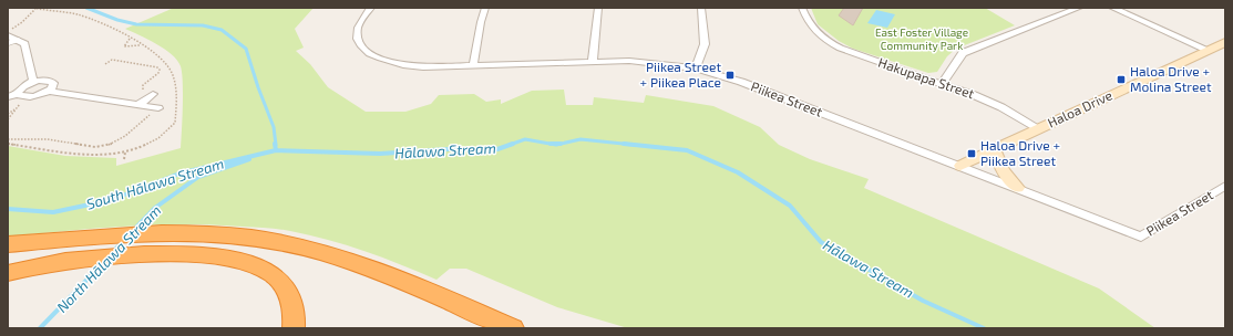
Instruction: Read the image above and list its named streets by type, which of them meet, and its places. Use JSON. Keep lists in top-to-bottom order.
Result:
{
  "streets": {
    "street": ["Hakupapa Street", "Piikea Street", "Haloa Drive"]
  },
  "crossings": [
    ["Hakupapa Street", "Haloa Drive"],
    ["Piikea Street", "Haloa Drive"]
  ],
  "water": ["Hālawa Stream", "South Hālawa Stream", "North Hālawa Stream"],
  "parks": ["East Foster Village Community Park"],
  "places": {
    "transit": ["Piikea Street + Piikea Place", "Haloa Drive + Molina Street", "Haloa Drive + Piikea Street"]
  }
}
